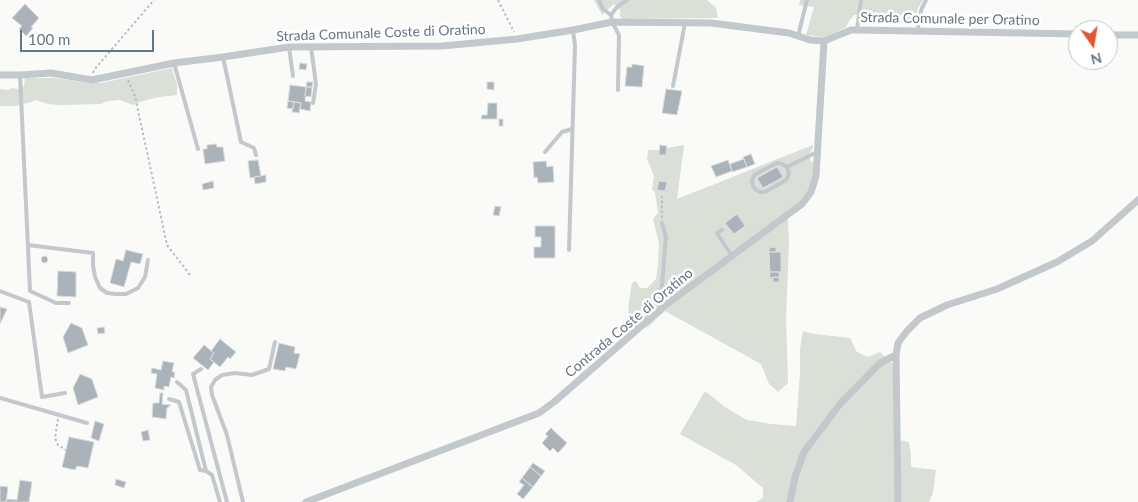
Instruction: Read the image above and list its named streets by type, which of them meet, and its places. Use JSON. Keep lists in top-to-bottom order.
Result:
{
  "streets": {
    "street": ["Strada Comunale per Oratino", "Strada Comunale Coste di Oratino", "Contrada Coste di Oratino"]
  },
  "crossings": [
    ["Strada Comunale per Oratino", "Strada Comunale Coste di Oratino"],
    ["Strada Comunale per Oratino", "Contrada Coste di Oratino"],
    ["Strada Comunale Coste di Oratino", "Contrada Coste di Oratino"]
  ],
  "scale_bar": "100 m",
  "north": "bottom"
}
